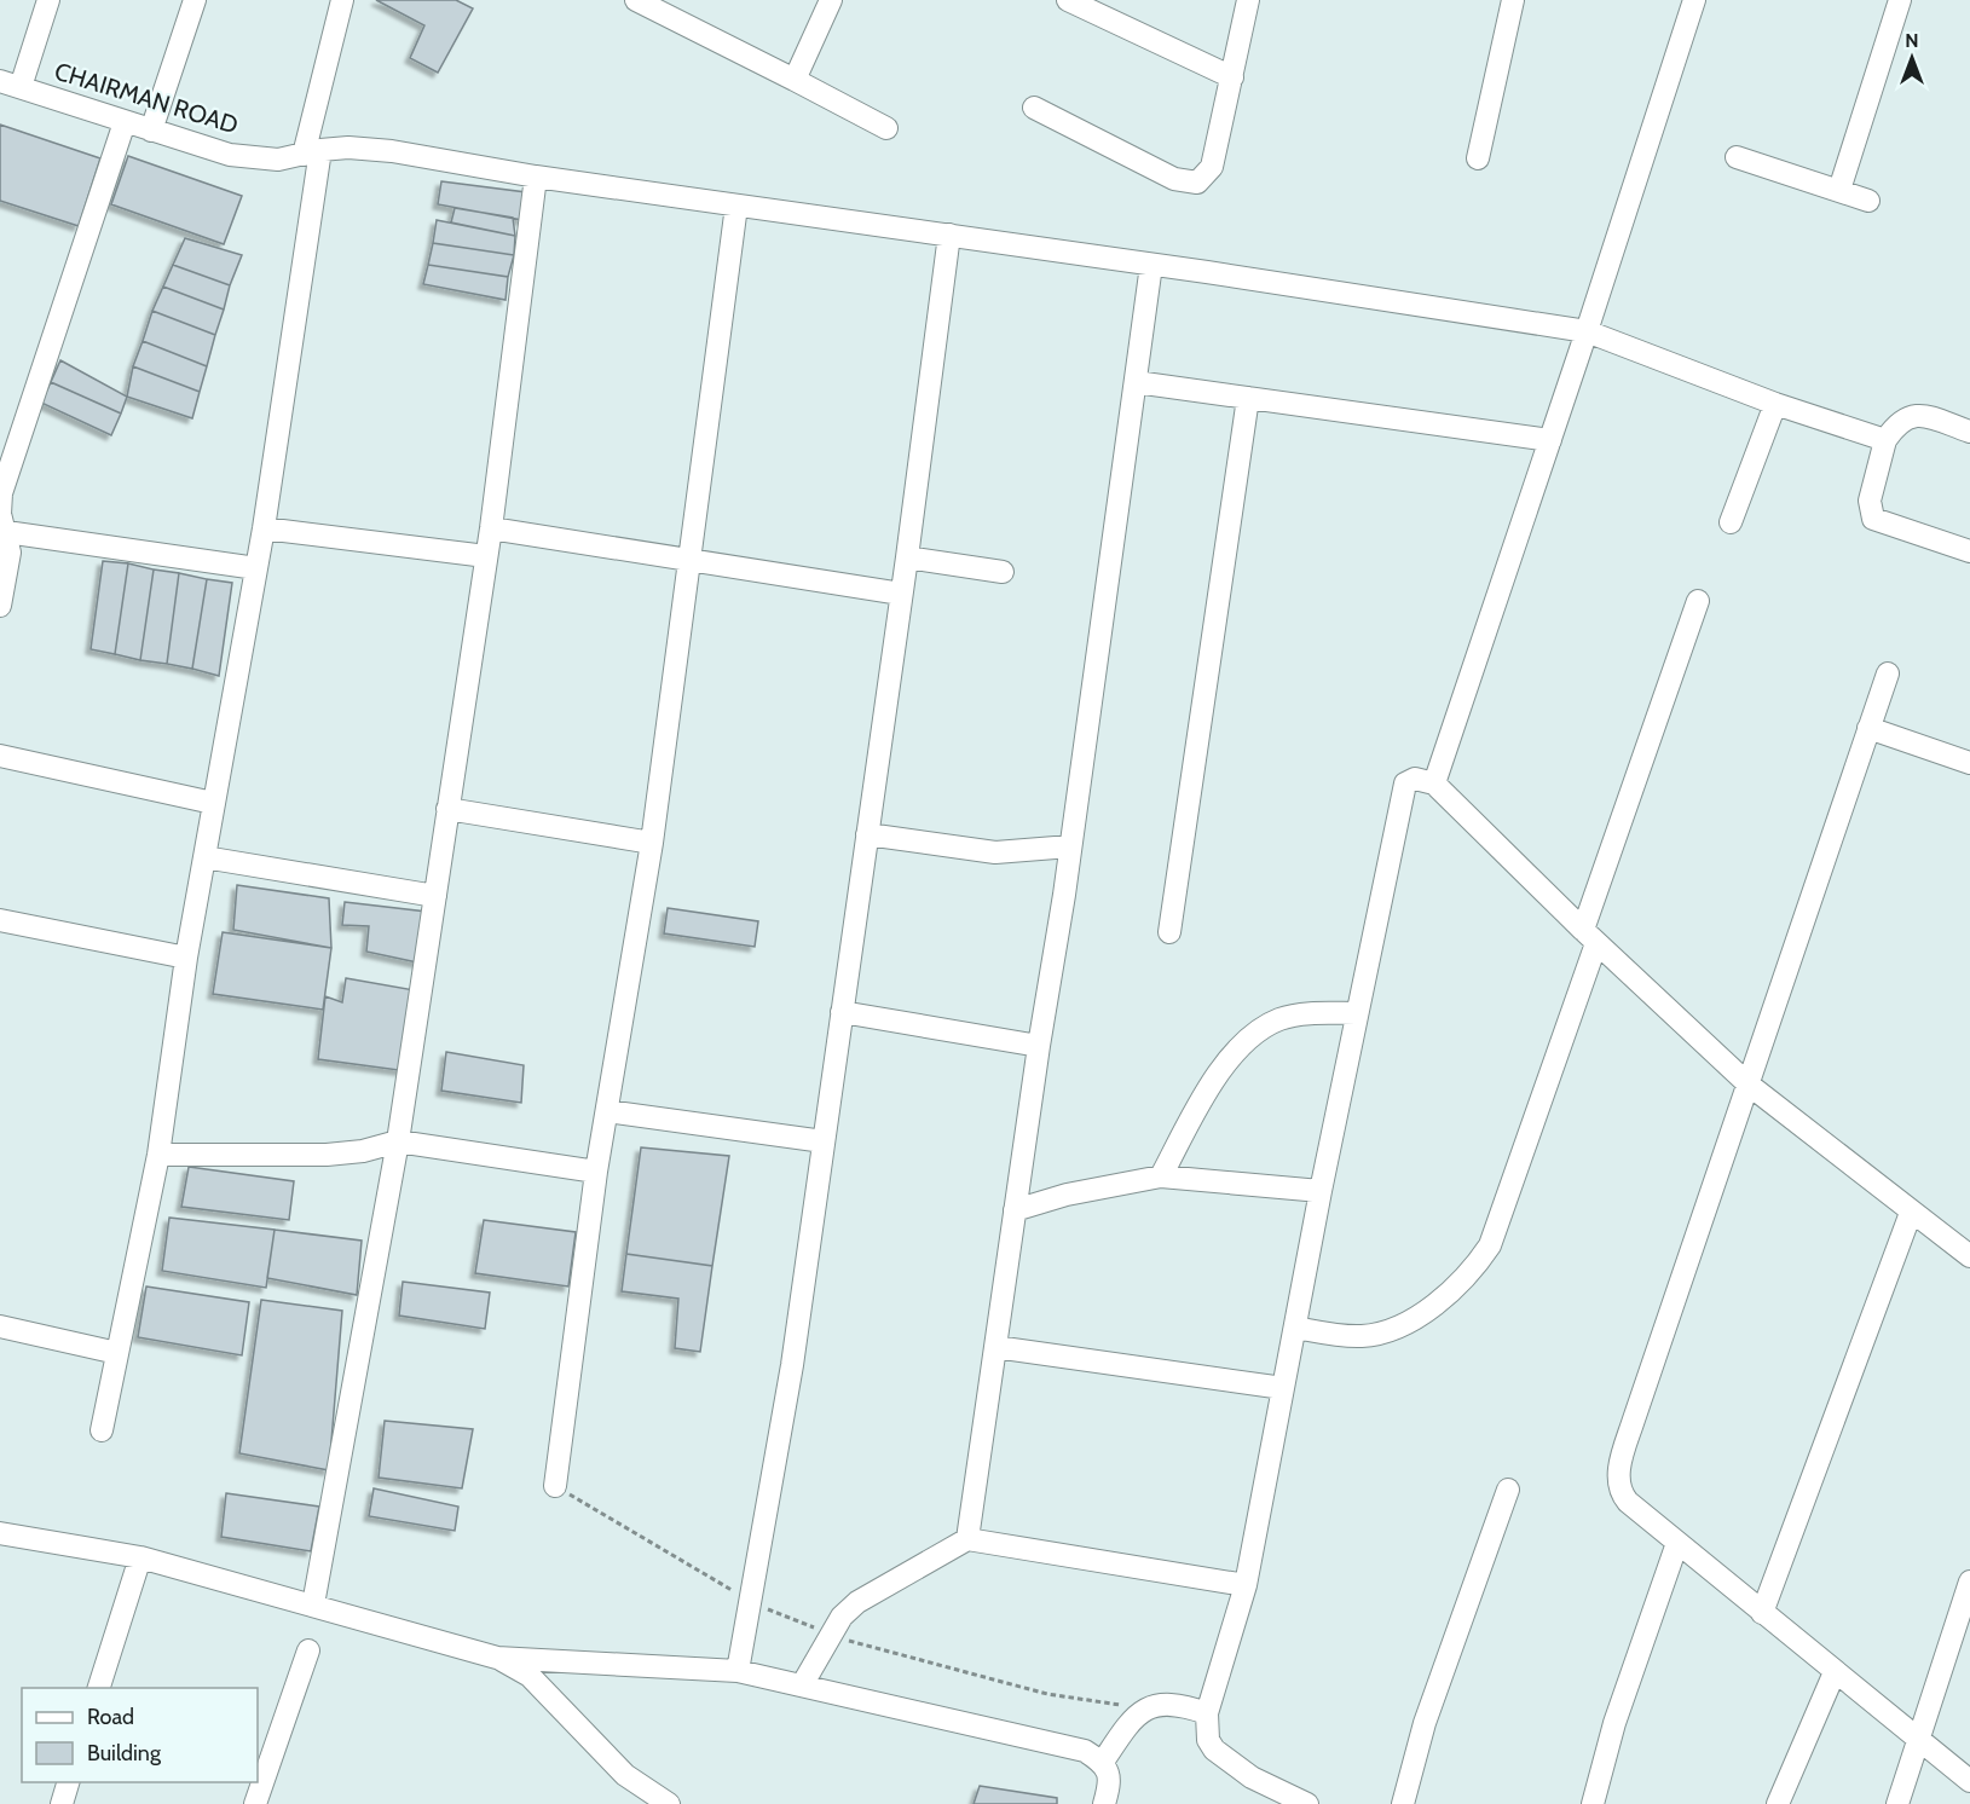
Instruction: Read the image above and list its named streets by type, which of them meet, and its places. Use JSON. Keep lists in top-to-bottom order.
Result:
{
  "streets": {
    "street": ["CHAIRMAN ROAD"]
  },
  "legend": ["Road", "Building"],
  "north": "top"
}
